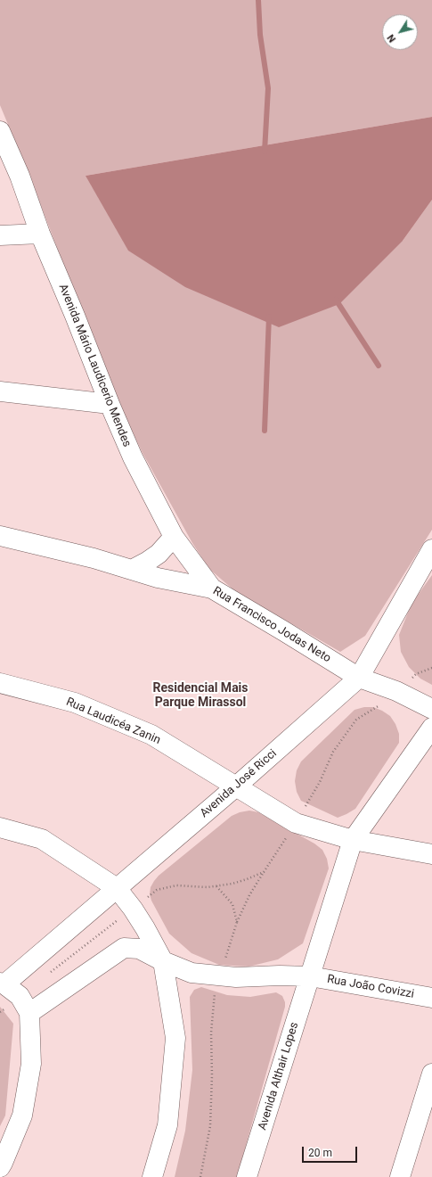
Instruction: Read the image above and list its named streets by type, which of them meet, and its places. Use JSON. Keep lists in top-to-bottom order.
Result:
{
  "streets": {
    "street": [
      "Avenida Mário Laudicerio Mendes",
      "Rua Francisco Jodas Neto",
      "Rua Laudicéa Zanin",
      "Avenida José Ricci",
      "Rua João Covizzi",
      "Avenida Althair Lopes"
    ]
  },
  "crossings": [
    ["Avenida Mário Laudicerio Mendes", "Rua Francisco Jodas Neto"],
    ["Rua Francisco Jodas Neto", "Avenida José Ricci"],
    ["Rua Laudicéa Zanin", "Avenida José Ricci"],
    ["Rua João Covizzi", "Avenida Althair Lopes"]
  ],
  "districts": ["Residencial Mais Parque Mirassol"],
  "scale_bar": "20 m",
  "north": "bottom left"
}
